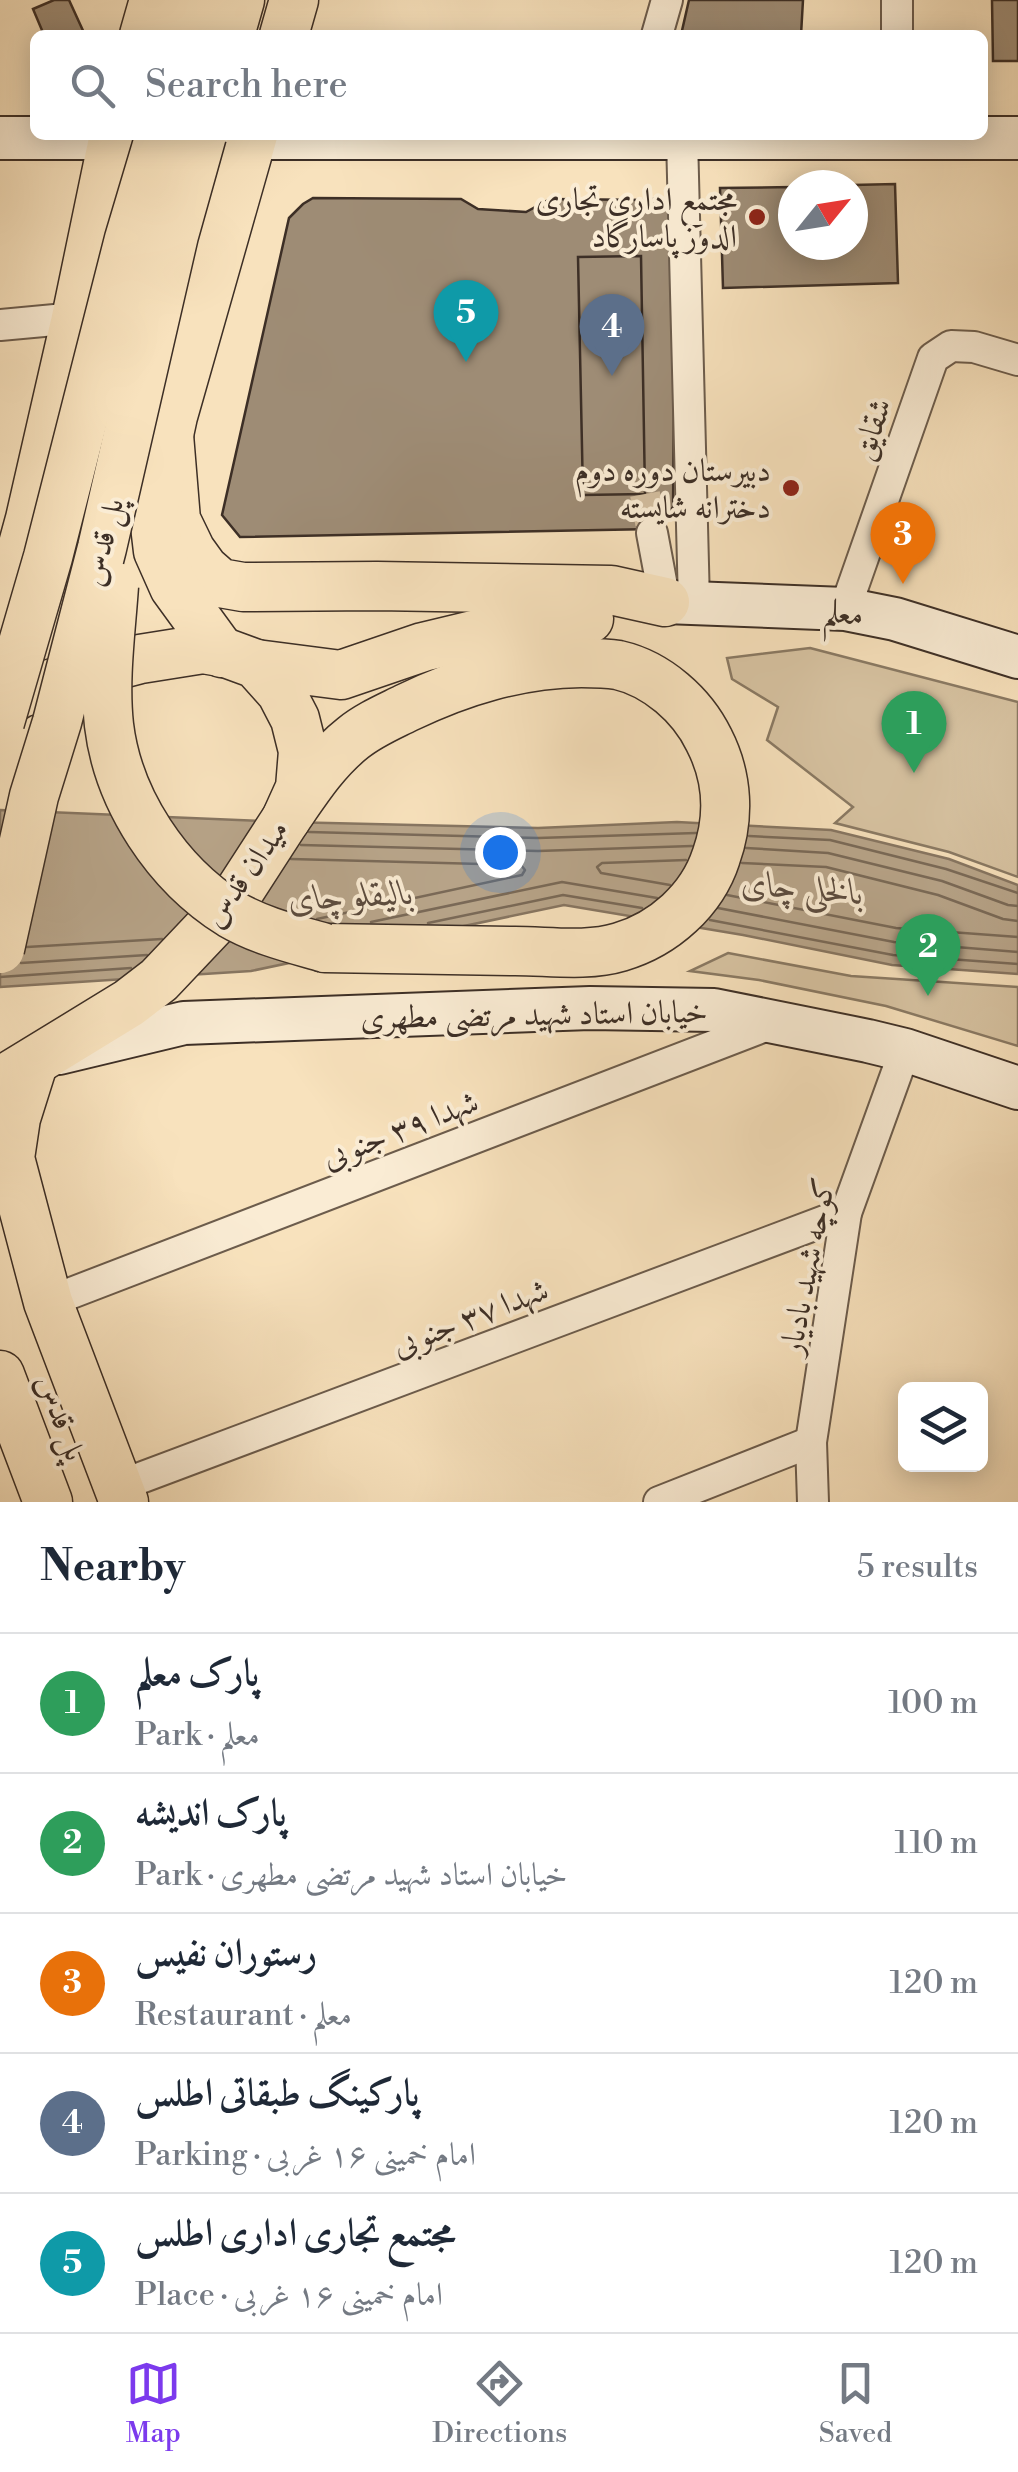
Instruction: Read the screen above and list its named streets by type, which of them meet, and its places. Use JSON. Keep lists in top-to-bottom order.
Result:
{
  "streets": {
    "main road": [
      "پل قدس",
      "معلم",
      "میدان قدس",
      "خیابان استاد شهید مرتضی مطهری"
    ],
    "street": [
      "شقایق",
      "شهدا ۳۹ جنوبی",
      "کوچه شهید بادیار",
      "شهدا ۳۷ جنوبی"
    ]
  },
  "crossings": [
    ["شقایق", "معلم"],
    ["پل قدس", "شهدا ۳۷ جنوبی"],
    ["میدان قدس", "خیابان استاد شهید مرتضی مطهری"],
    ["خیابان استاد شهید مرتضی مطهری", "شهدا ۳۹ جنوبی"],
    ["خیابان استاد شهید مرتضی مطهری", "کوچه شهید بادیار"],
    ["کوچه شهید بادیار", "شهدا ۳۷ جنوبی"]
  ],
  "water": ["بالخلی چای", "بالیقلو چای"],
  "places": ["مجتمع اداری تجاری الدوز پاسارگاد", "دبیرستان دوره دوم دخترانه شایسته"],
  "north": "top right",
  "page": {
    "search": "Search here",
    "pins": [
      "5",
      "4",
      "3",
      "1",
      "2"
    ],
    "heading": ["Nearby", "5 results"],
    "list": [
      {
        "mark": "1",
        "name": "پارک معلم",
        "note": "Park · معلم",
        "value": "100 m"
      },
      {
        "mark": "2",
        "name": "پارک اندیشه",
        "note": "Park · خیابان استاد شهید مرتضی مطهری",
        "value": "110 m"
      },
      {
        "mark": "3",
        "name": "رستوران نفیس",
        "note": "Restaurant · معلم",
        "value": "120 m"
      },
      {
        "mark": "4",
        "name": "پارکینگ طبقاتی اطلس",
        "note": "Parking · امام خمینی ۱۶ غربی",
        "value": "120 m"
      },
      {
        "mark": "5",
        "name": "مجتمع تجاری اداری اطلس",
        "note": "Place · امام خمینی ۱۶ غربی",
        "value": "120 m"
      }
    ],
    "nav": ["Map", "Directions", "Saved"]
  }
}
